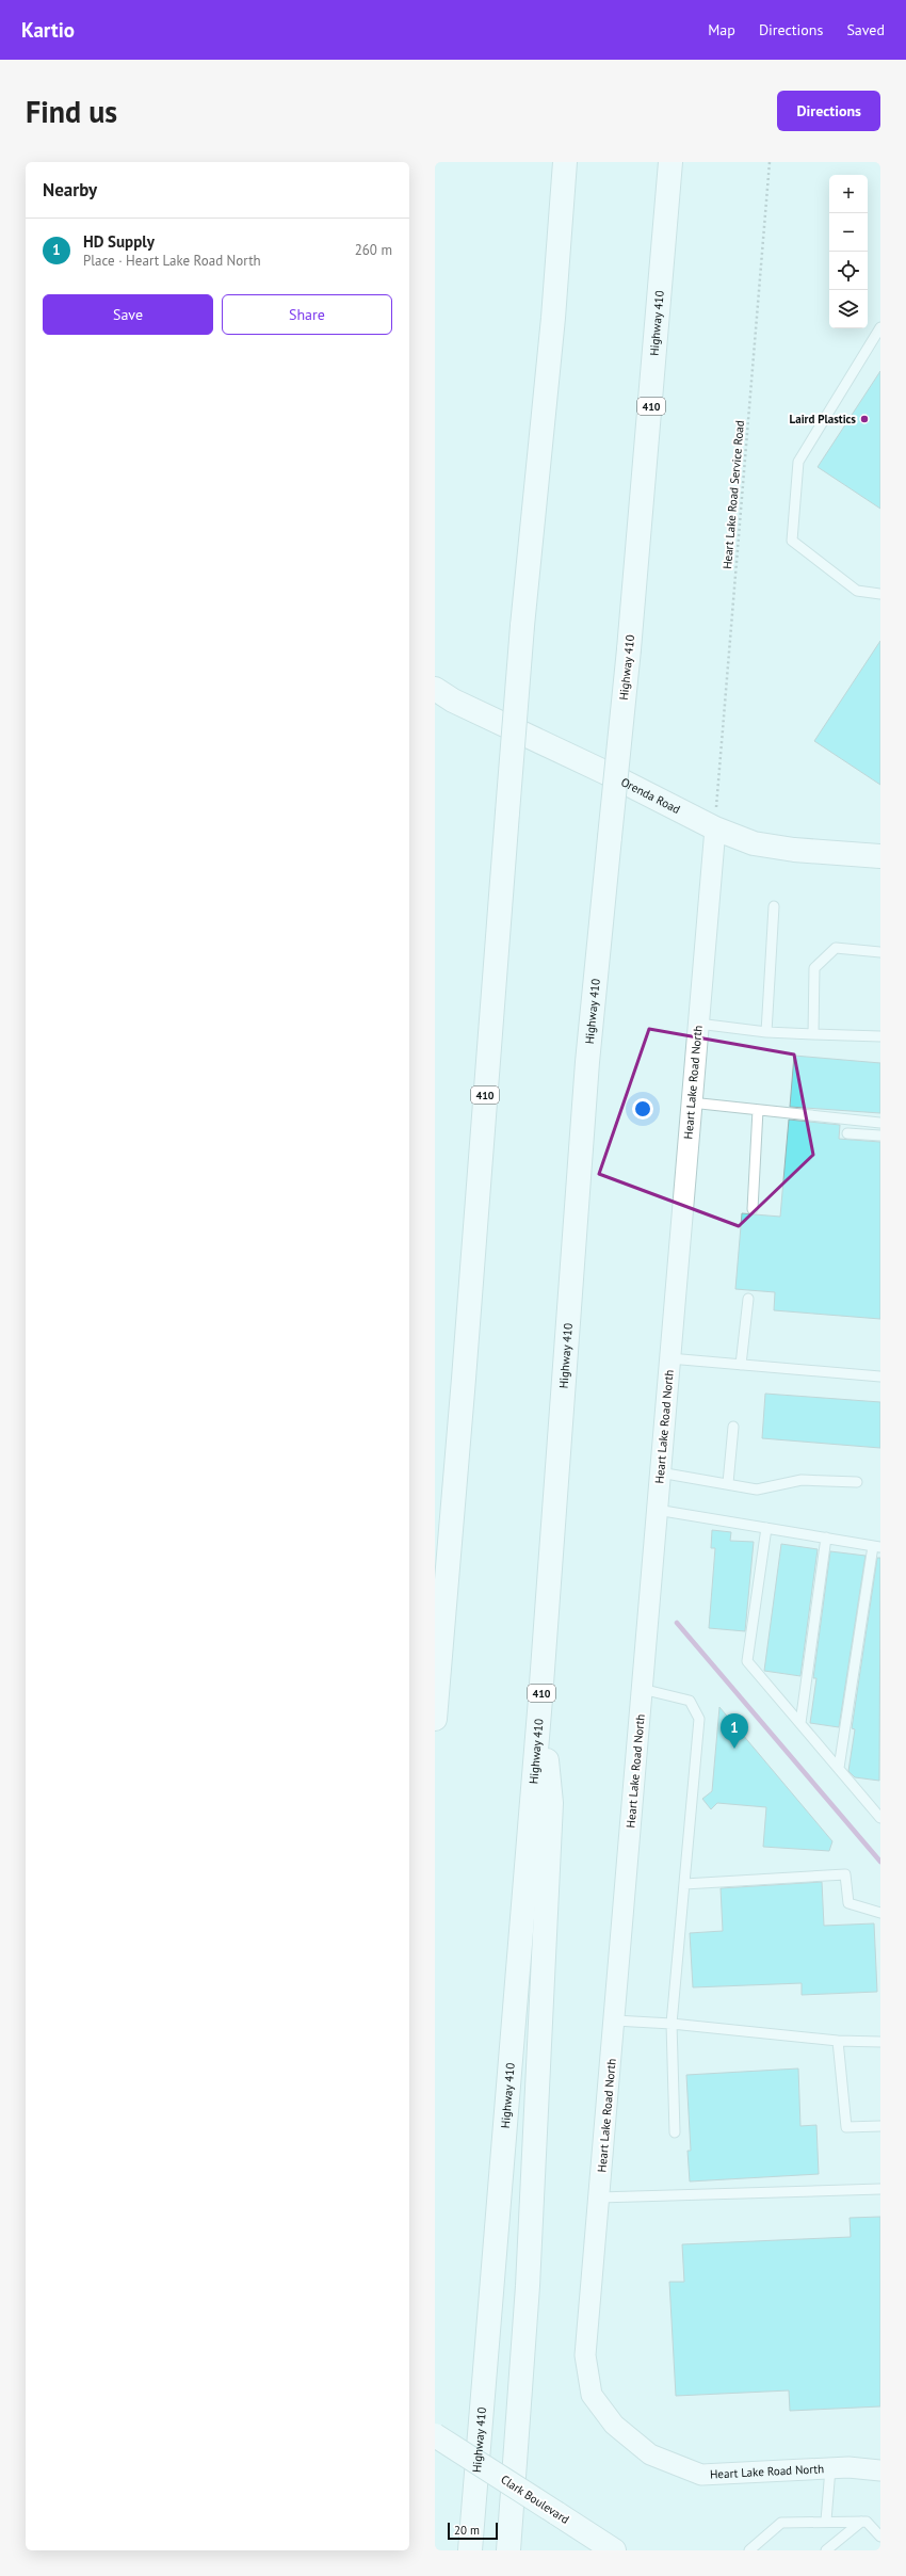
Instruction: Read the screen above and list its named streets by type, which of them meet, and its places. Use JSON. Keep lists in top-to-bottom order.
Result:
{
  "streets": {
    "main road": [
      "Highway 410",
      "410",
      "Orenda Road",
      "Clark Boulevard"
    ],
    "street": ["Heart Lake Road North"],
    "path": ["Heart Lake Road Service Road"]
  },
  "crossings": [
    ["Heart Lake Road Service Road", "Orenda Road"],
    ["Heart Lake Road Service Road", "Heart Lake Road North"],
    ["Orenda Road", "Heart Lake Road North"]
  ],
  "places": ["Laird Plastics"],
  "scale_bar": "20 m",
  "page": {
    "header": "Kartio",
    "nav": ["Map", "Directions", "Saved"],
    "buttons": [
      "Directions",
      ["Save", "Share"]
    ],
    "title": "Find us",
    "heading": "Nearby",
    "map_buttons": ["+", "−"],
    "list": [
      {
        "mark": "1",
        "name": "HD Supply",
        "note": "Place · Heart Lake Road North",
        "value": "260 m"
      }
    ],
    "pins": "1",
    "scale": "20 m"
  }
}
